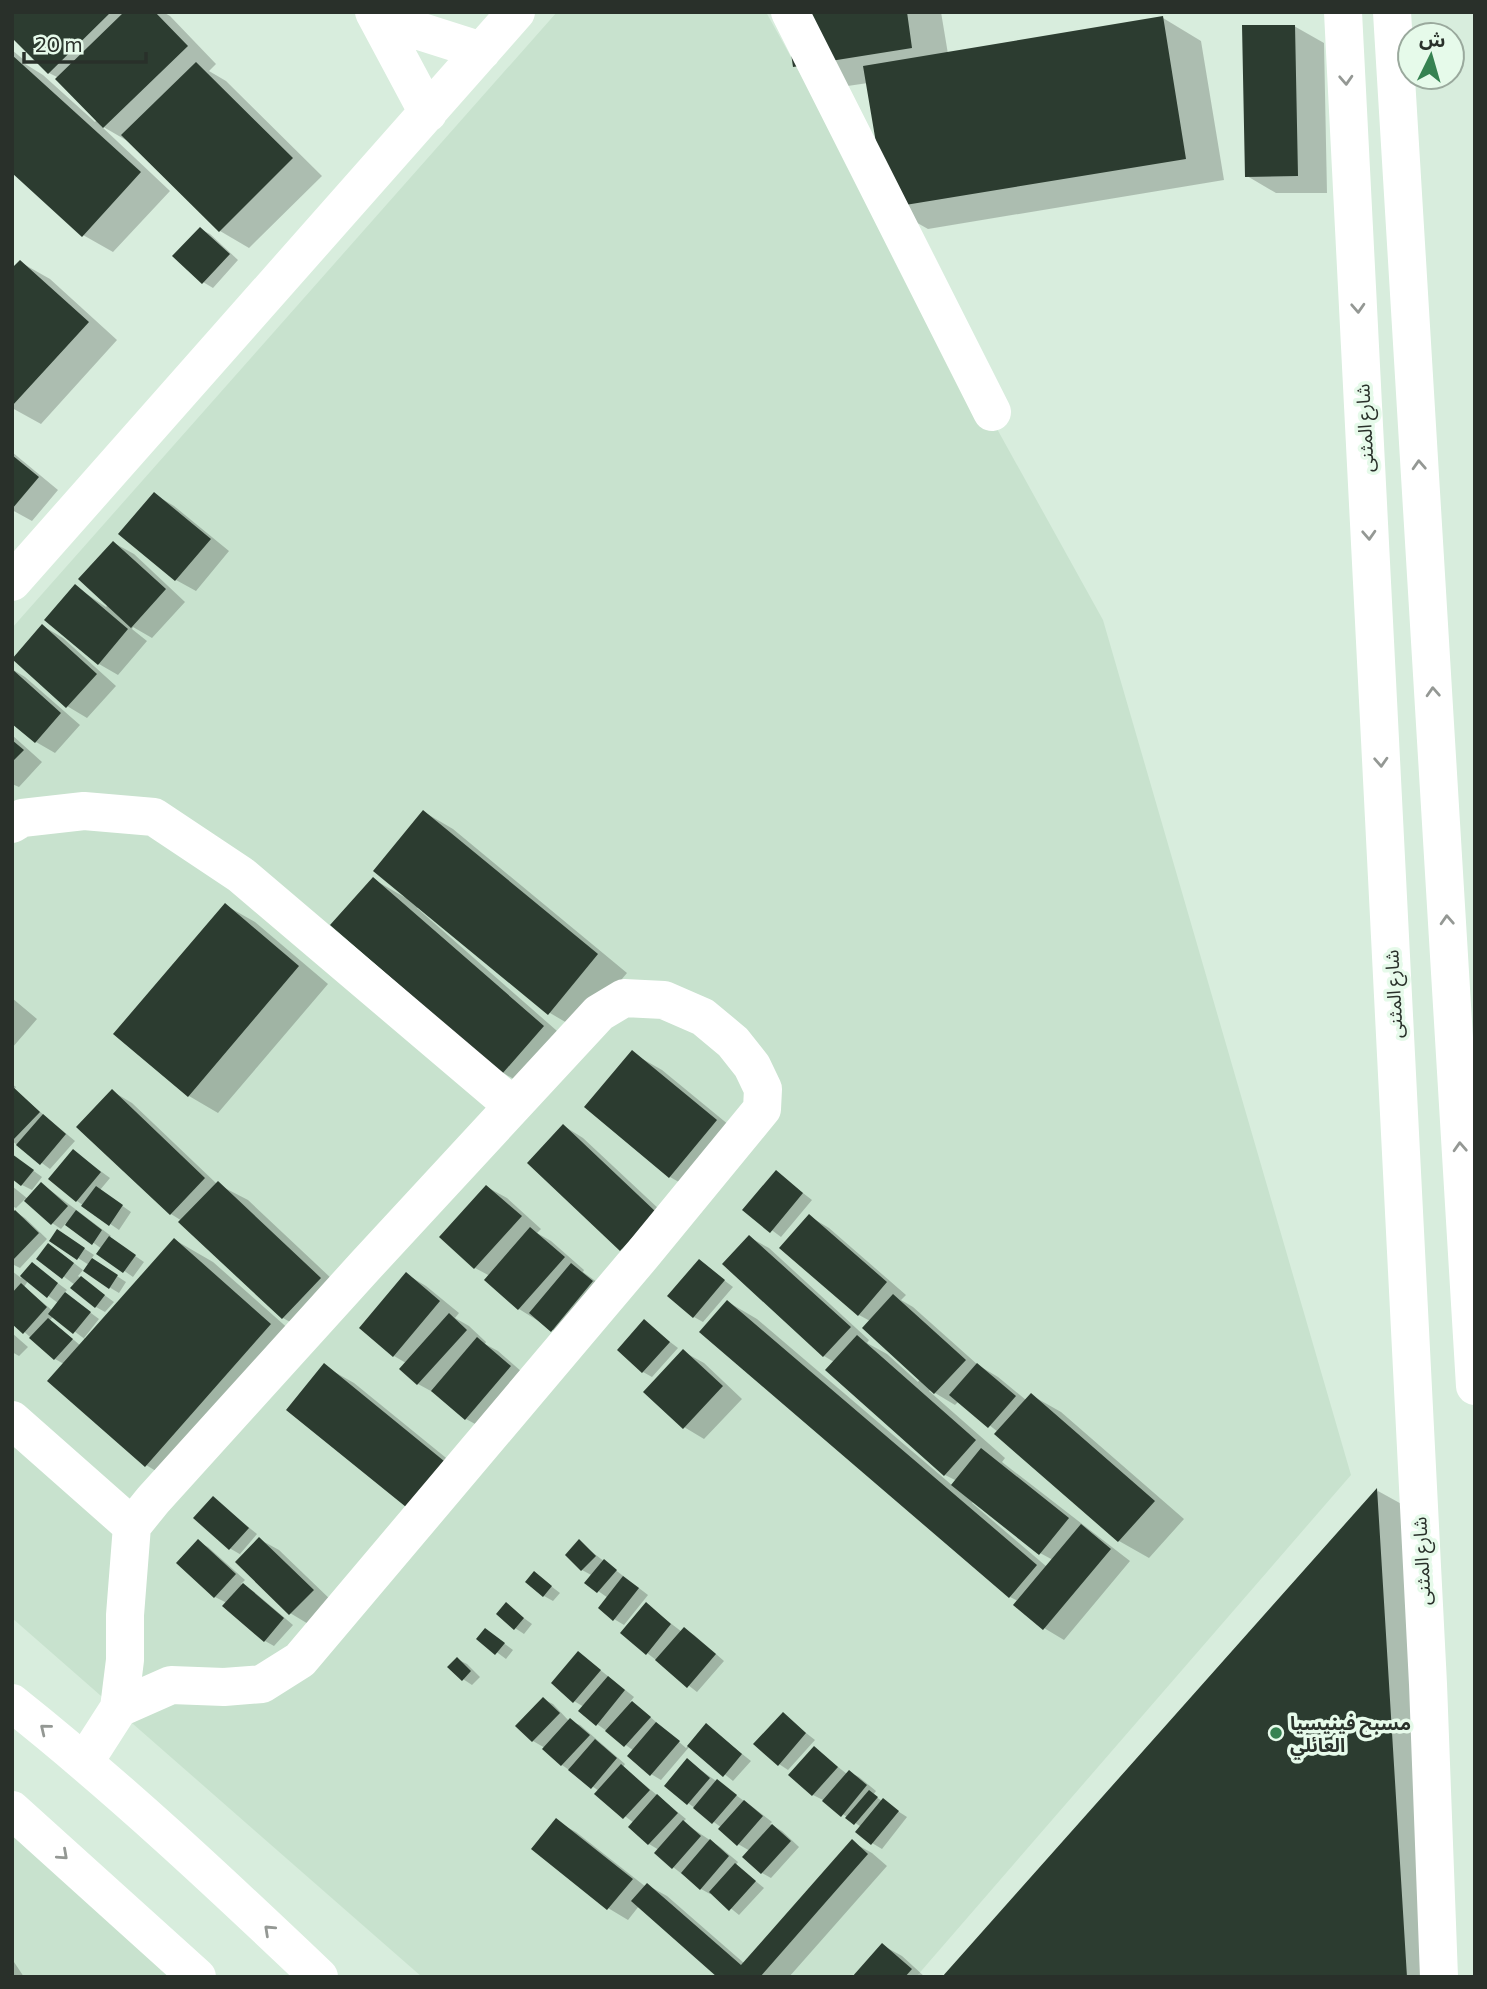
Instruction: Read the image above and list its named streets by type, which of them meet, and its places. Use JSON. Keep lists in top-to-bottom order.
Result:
{
  "streets": {
    "street": ["شارع المثنى"]
  },
  "places": ["مسبح فينيسيا العائلي"],
  "scale_bar": "20 m",
  "north": "top"
}
